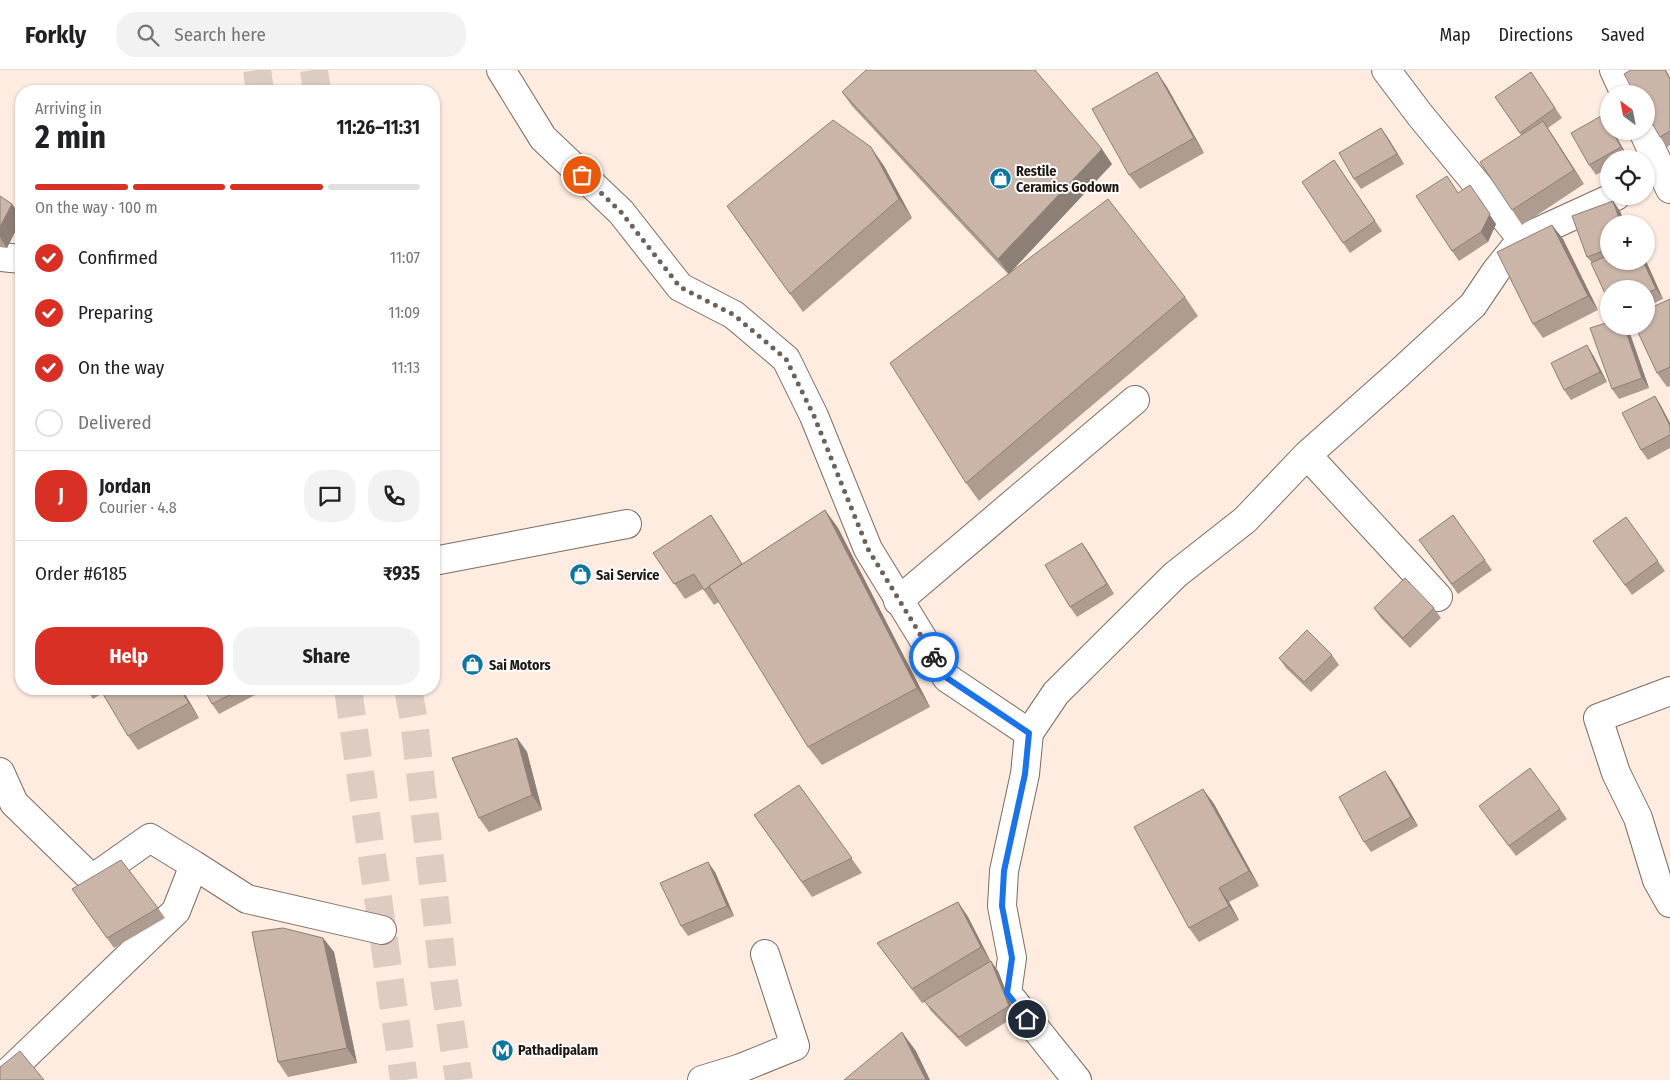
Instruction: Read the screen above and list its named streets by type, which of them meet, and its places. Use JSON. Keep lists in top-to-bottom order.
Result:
{
  "places": {
    "shop": ["Restile Ceramics Godown", "Sai Service", "Sai Motors"],
    "metro station": ["Pathadipalam"]
  },
  "north": "top left",
  "page": {
    "header": "Forkly",
    "search": "Search here",
    "nav": ["Map", "Directions", "Saved"],
    "map_buttons": ["+", "−"],
    "heading": ["2 min", "Arriving in", "11:26–11:31"],
    "panel": [
      "Jordan",
      "Courier · 4.8",
      "Order #6185",
      "₹935"
    ],
    "bar": "On the way · 100 m",
    "list": [
      ["Confirmed", "11:07"],
      ["Preparing", "11:09"],
      ["On the way", "11:13"],
      "Delivered"
    ],
    "round": "J",
    "buttons": ["Help", "Share"]
  }
}
